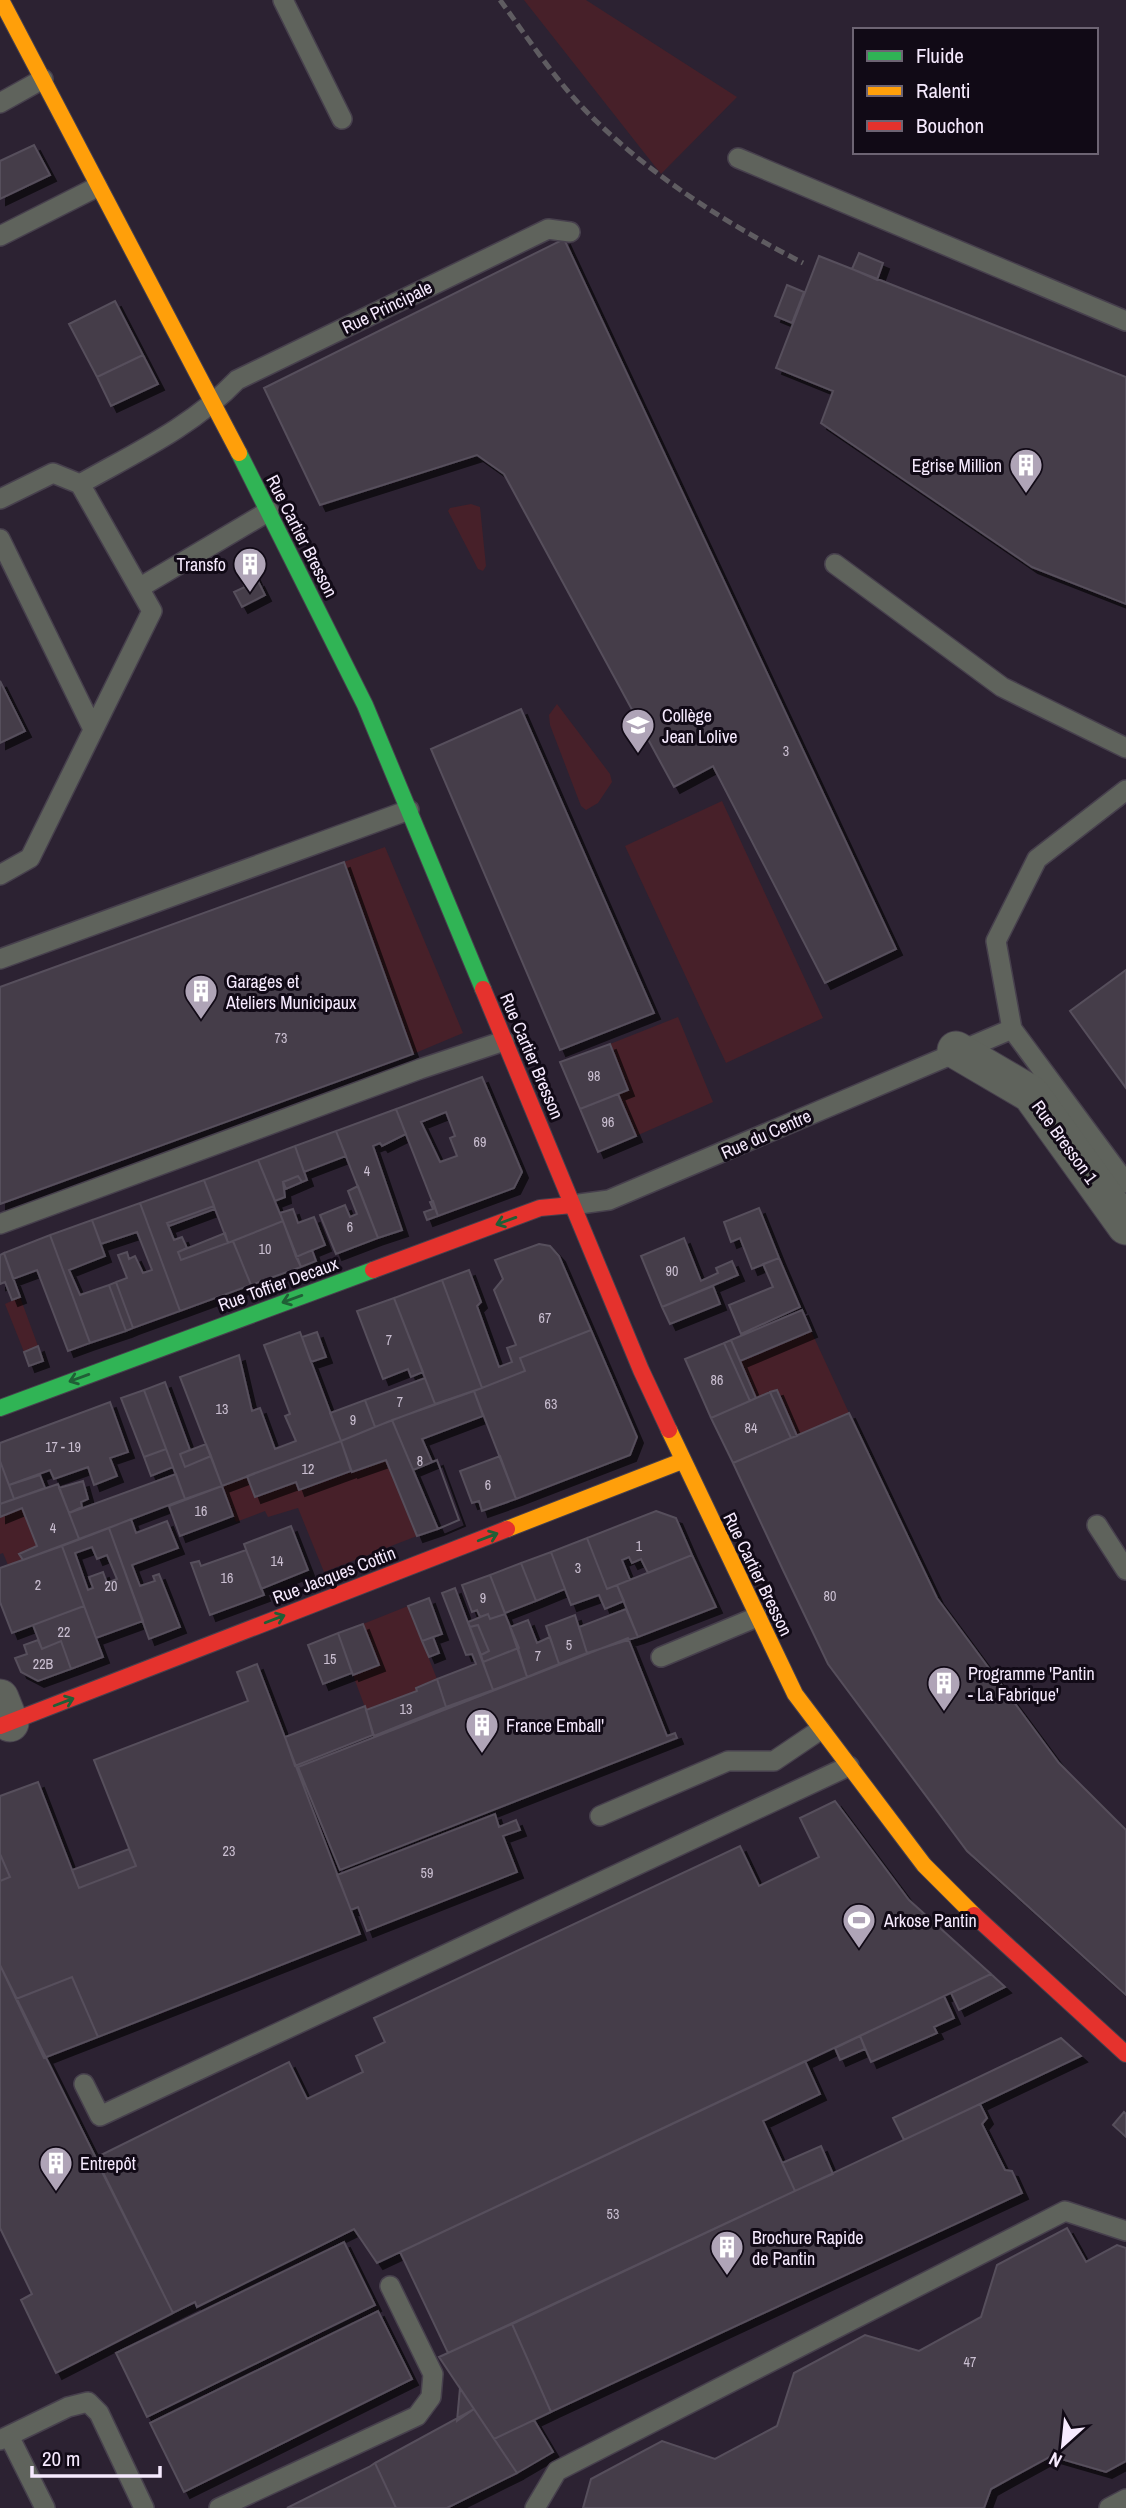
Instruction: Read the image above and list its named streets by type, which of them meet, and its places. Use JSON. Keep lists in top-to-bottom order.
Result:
{
  "streets": {
    "street": [
      "Rue Cartier Bresson",
      "Rue Bresson 1",
      "Rue Toffier Decaux",
      "Rue Jacques Cottin"
    ],
    "lane": ["Rue Principale", "Rue du Centre"]
  },
  "crossings": [
    ["Rue Principale", "Rue Cartier Bresson"],
    ["Rue Cartier Bresson", "Rue du Centre"],
    ["Rue Cartier Bresson", "Rue Toffier Decaux"],
    ["Rue Cartier Bresson", "Rue Jacques Cottin"],
    ["Rue du Centre", "Rue Bresson 1"],
    ["Rue du Centre", "Rue Toffier Decaux"]
  ],
  "one_way": ["Rue Toffier Decaux", "Rue Jacques Cottin"],
  "places": {
    "building": [
      "Egrise Million",
      "Transfo",
      "Garages et Ateliers Municipaux",
      "Programme 'Pantin - La Fabrique'",
      "France Emball'",
      "Entrepôt",
      "Brochure Rapide de Pantin"
    ],
    "school or university": ["Collège Jean Lolive"],
    "sports": ["Arkose Pantin"]
  },
  "house_numbers": [
    "3",
    "73",
    "98",
    "96",
    "69",
    "4",
    "6",
    "10",
    "90",
    "67",
    "7",
    "86",
    "7",
    "63",
    "13",
    "9",
    "84",
    "17 - 19",
    "8",
    "12",
    "6",
    "16",
    "4",
    "1",
    "14",
    "3",
    "16",
    "2",
    "20",
    "80",
    "9",
    "22",
    "5",
    "7",
    "15",
    "22B",
    "13",
    "23",
    "59",
    "53",
    "47"
  ],
  "legend": ["Fluide", "Ralenti", "Bouchon"],
  "scale_bar": "20 m",
  "north": "bottom left"
}
